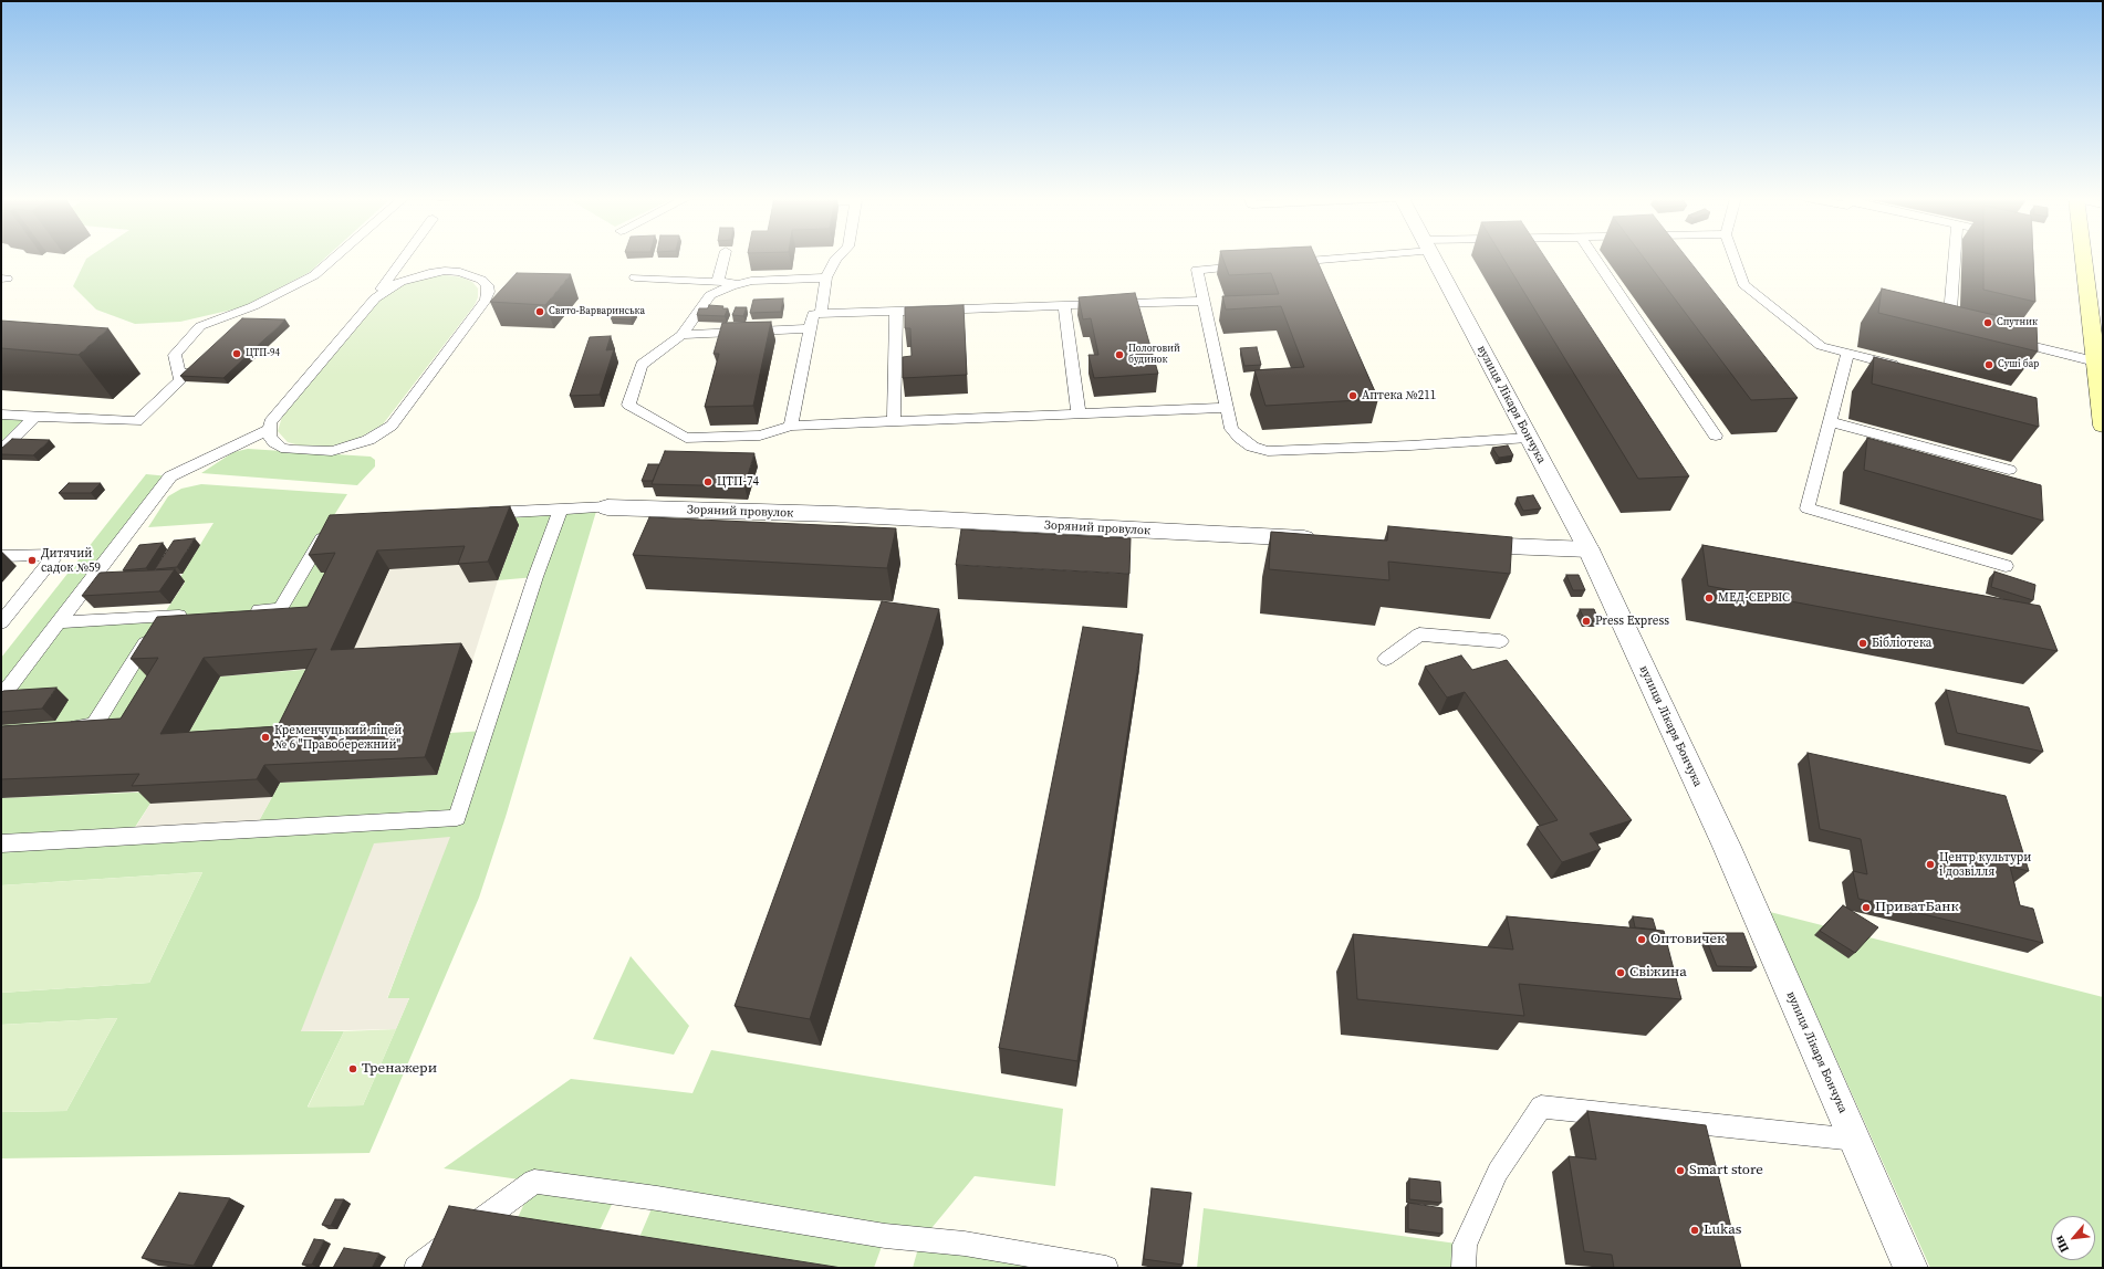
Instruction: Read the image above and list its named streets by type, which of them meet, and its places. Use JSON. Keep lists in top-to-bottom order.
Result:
{
  "streets": {
    "street": ["вулиця Лікаря Бончука", "Зоряний провулок"]
  },
  "places": [
    "Свято-Варваринська",
    "Спутник",
    "ЦТП-94",
    "Пологовий будинок",
    "Суші бар",
    "Аптека №211",
    "ЦТП-74",
    "Дитячий садок №59",
    "МЕД-СЕРВІС",
    "Press Express",
    "Бібліотека",
    "Кременчуцький ліцей № 6 \"Правобережний\"",
    "Центр культури і дозвілля",
    "ПриватБанк",
    "Оптовичек",
    "Свіжина",
    "Тренажери",
    "Smart store",
    "Lukas"
  ],
  "north": "bottom left"
}
